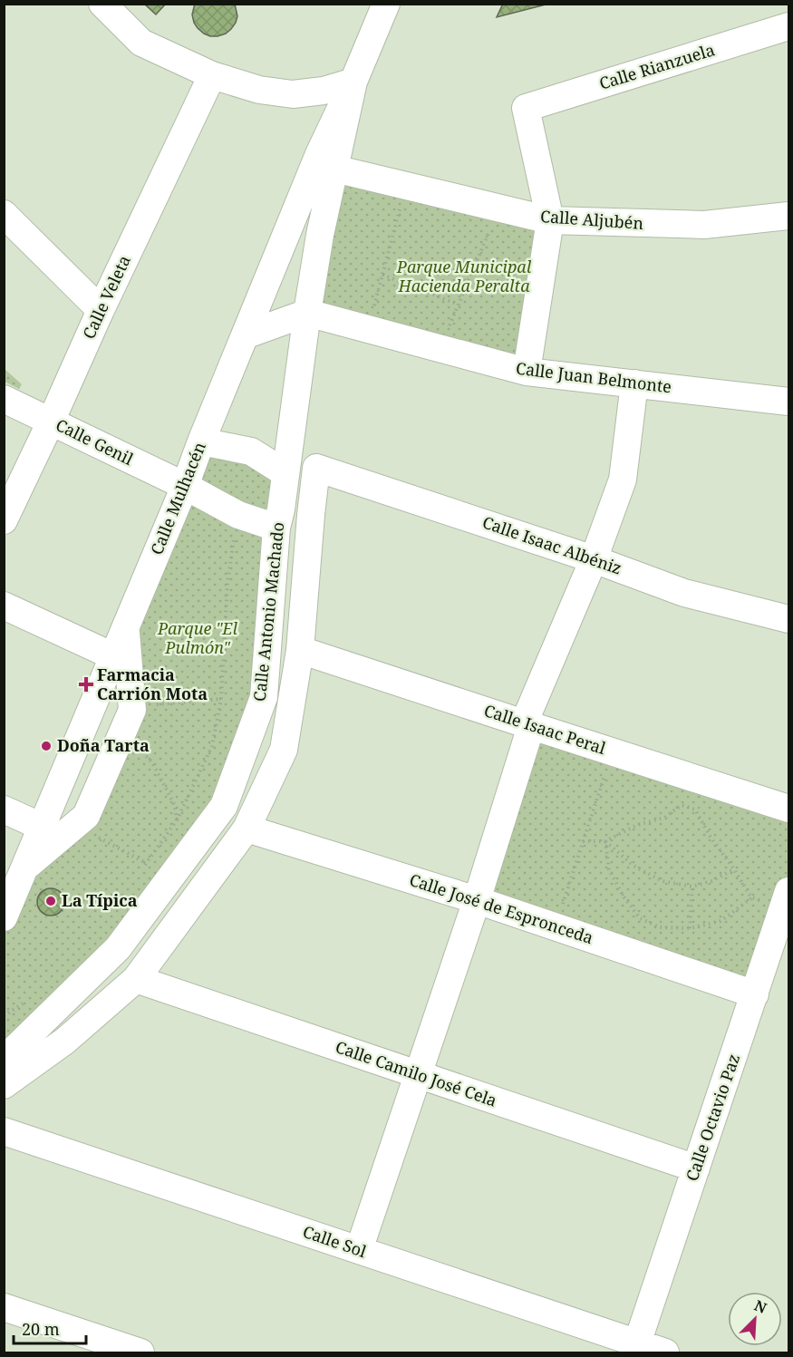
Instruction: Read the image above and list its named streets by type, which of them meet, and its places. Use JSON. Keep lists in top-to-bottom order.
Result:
{
  "streets": {
    "street": [
      "Calle Rianzuela",
      "Calle Aljubén",
      "Calle Veleta",
      "Calle Juan Belmonte",
      "Calle Genil",
      "Calle Mulhacén",
      "Calle Isaac Albéniz",
      "Calle Antonio Machado",
      "Calle Isaac Peral",
      "Calle José de Espronceda",
      "Calle Camilo José Cela",
      "Calle Octavio Paz",
      "Calle Sol"
    ]
  },
  "crossings": [
    ["Calle Rianzuela", "Calle Aljubén"],
    ["Calle Aljubén", "Calle Antonio Machado"],
    ["Calle Veleta", "Calle Genil"],
    ["Calle Juan Belmonte", "Calle Antonio Machado"],
    ["Calle Genil", "Calle Mulhacén"],
    ["Calle Genil", "Calle Antonio Machado"],
    ["Calle Mulhacén", "Calle Antonio Machado"],
    ["Calle Isaac Albéniz", "Calle Antonio Machado"],
    ["Calle Antonio Machado", "Calle Isaac Peral"],
    ["Calle Antonio Machado", "Calle José de Espronceda"],
    ["Calle Antonio Machado", "Calle Camilo José Cela"],
    ["Calle José de Espronceda", "Calle Octavio Paz"],
    ["Calle Camilo José Cela", "Calle Octavio Paz"],
    ["Calle Octavio Paz", "Calle Sol"]
  ],
  "parks": ["Parque Municipal Hacienda Peralta", "Parque \"El Pulmón\""],
  "places": {
    "health": ["Farmacia Carrión Mota"],
    "other": ["Doña Tarta", "La Típica"]
  },
  "scale_bar": "20 m",
  "north": "top right"
}
